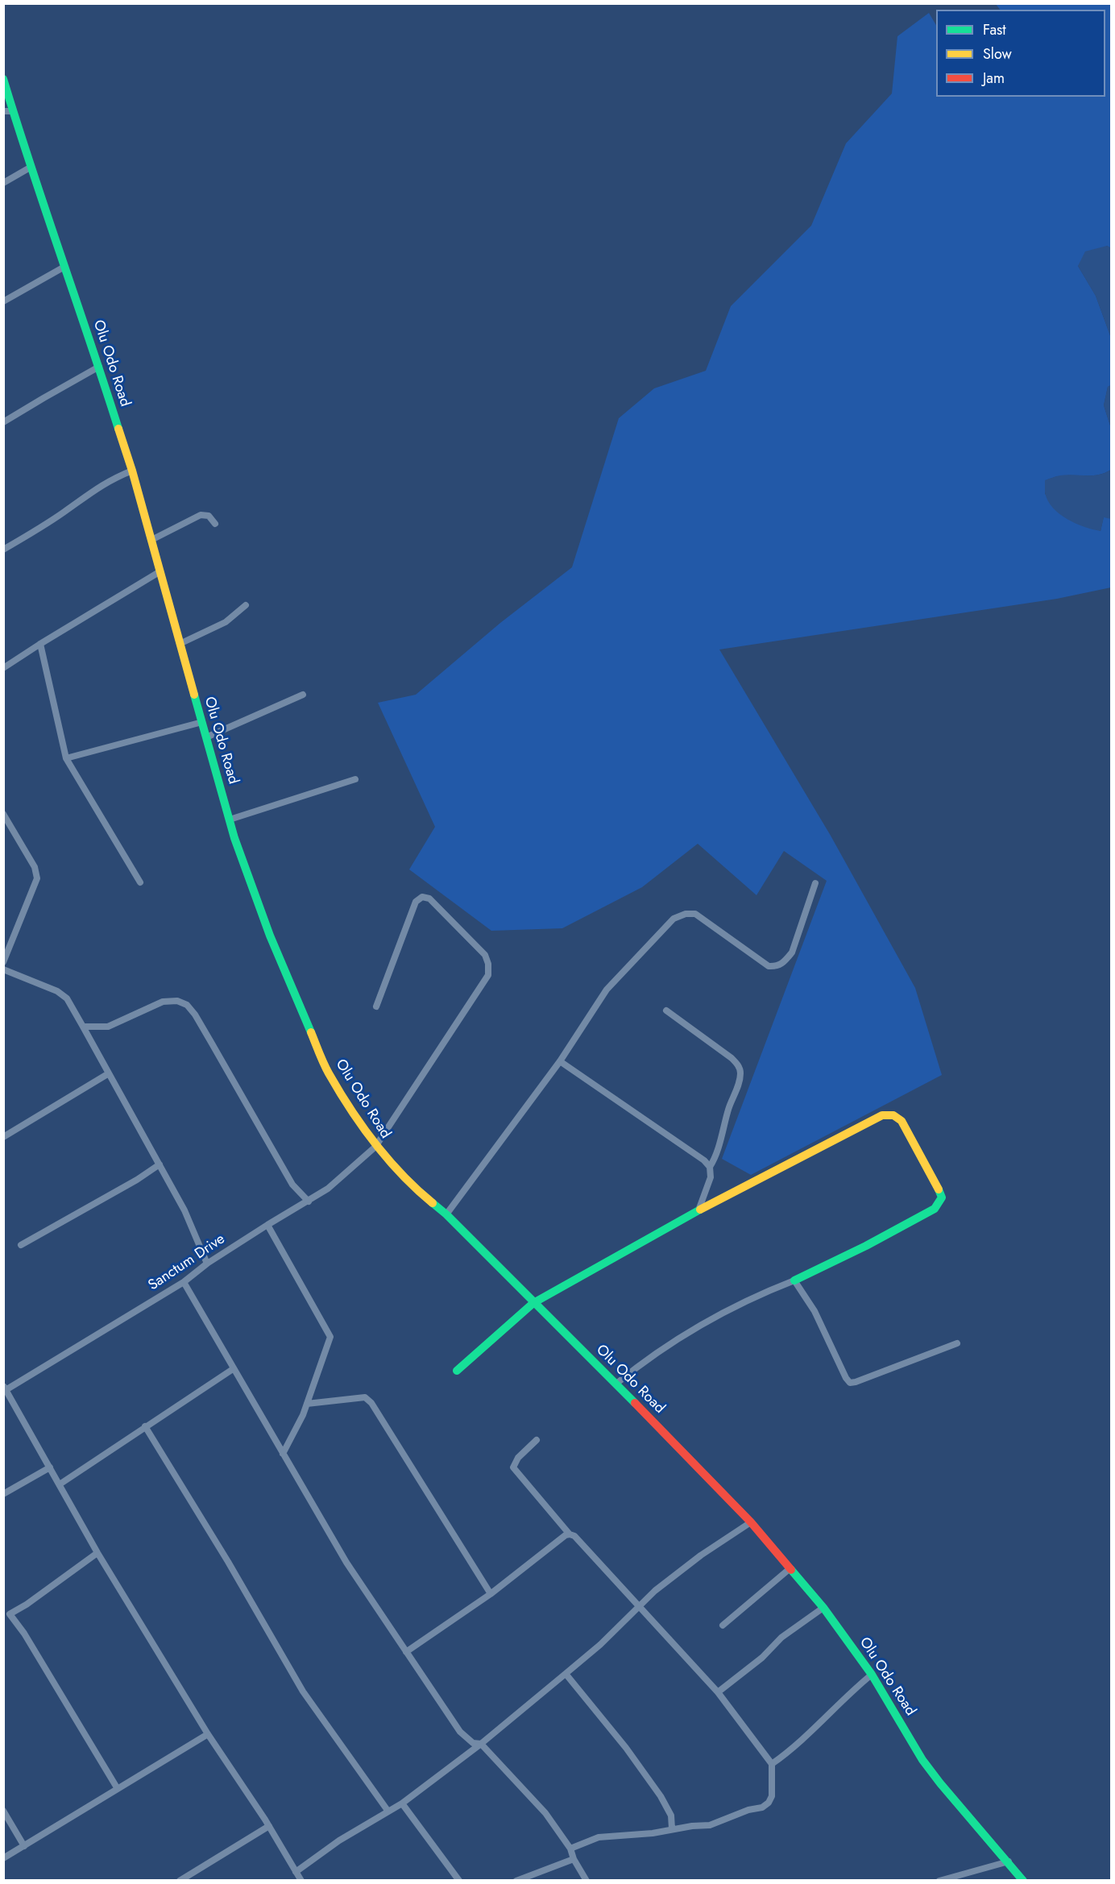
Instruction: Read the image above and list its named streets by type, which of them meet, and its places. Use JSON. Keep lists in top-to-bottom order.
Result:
{
  "streets": {
    "street": ["Olu Odo Road", "Sanctum Drive"]
  },
  "crossings": [
    ["Olu Odo Road", "Sanctum Drive"]
  ],
  "legend": ["Fast", "Slow", "Jam"]
}
